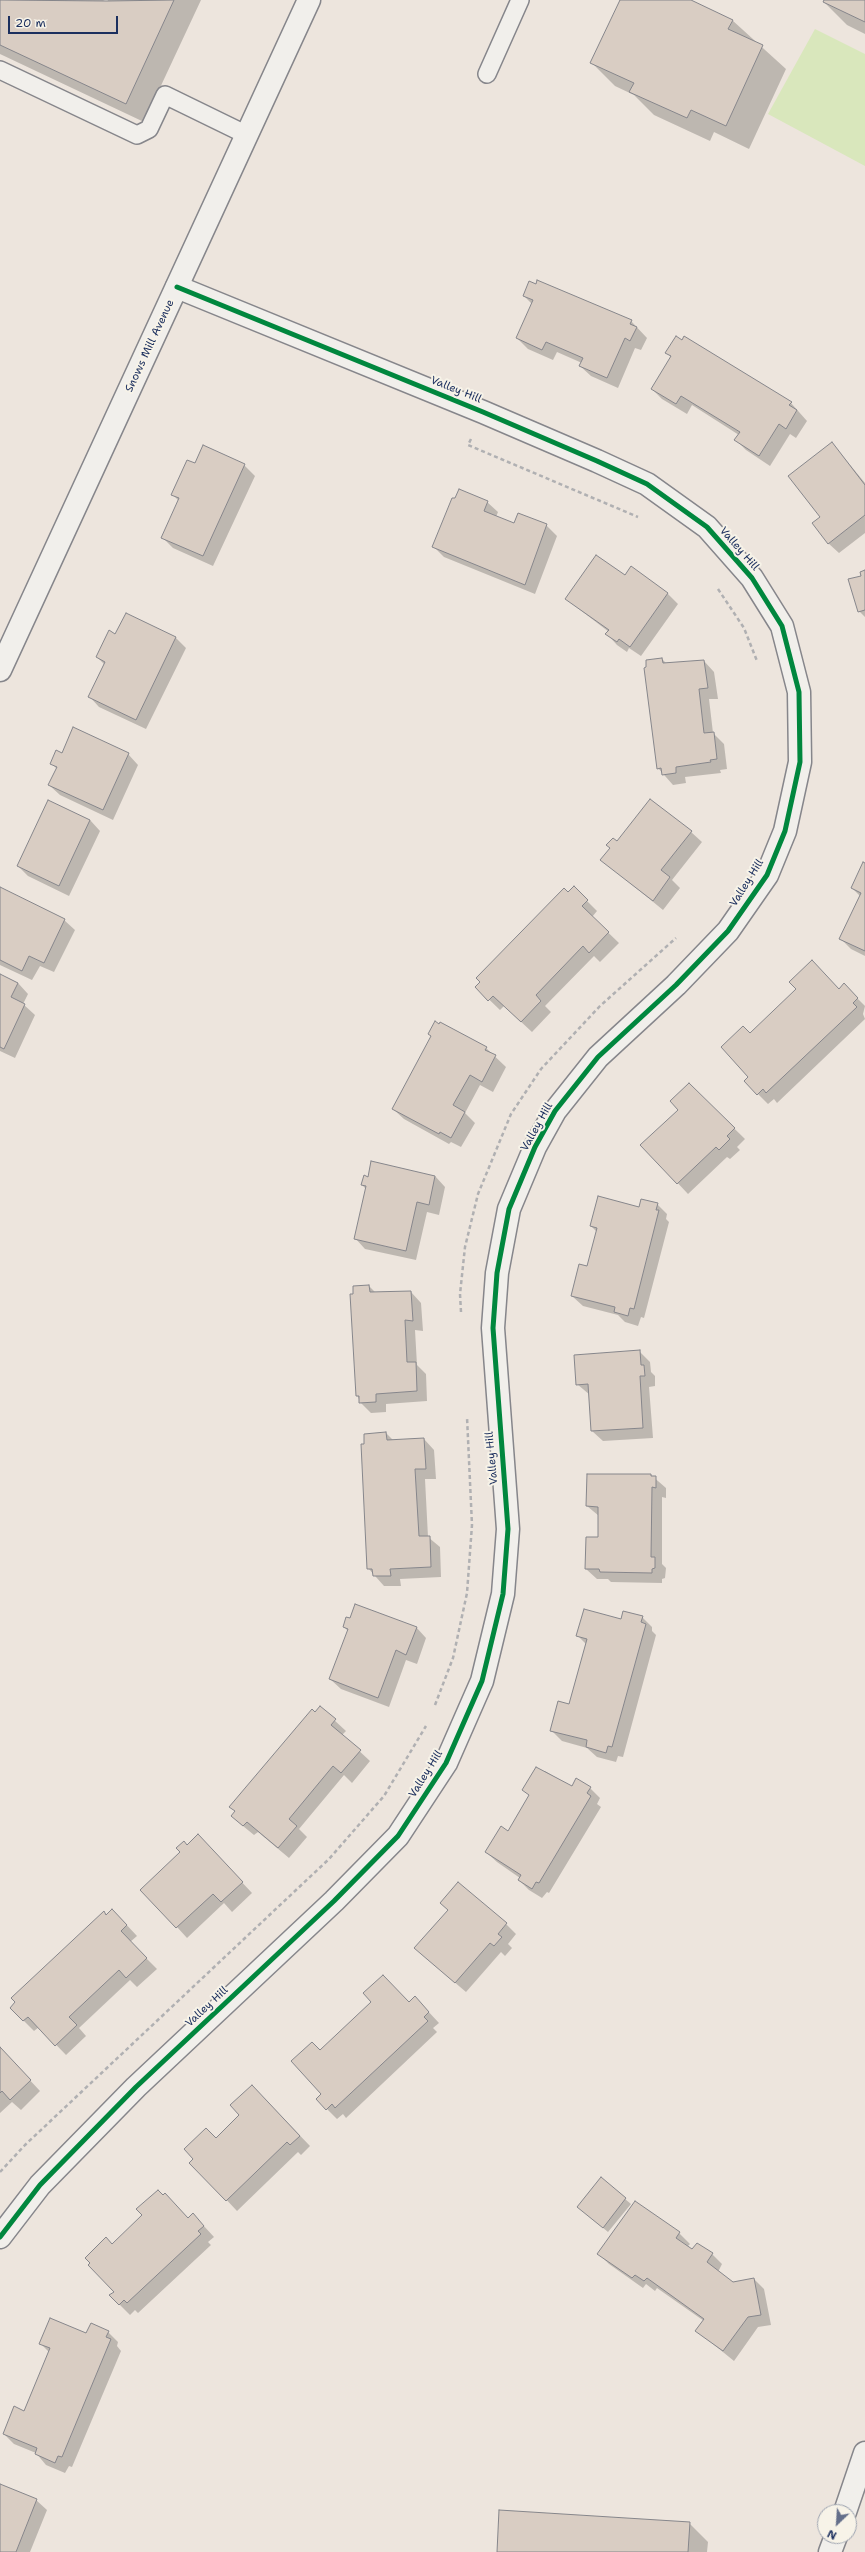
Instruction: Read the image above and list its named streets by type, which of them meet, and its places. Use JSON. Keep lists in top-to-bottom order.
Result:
{
  "streets": {
    "street": ["Snows Mill Avenue", "Valley Hill"]
  },
  "crossings": [
    ["Snows Mill Avenue", "Valley Hill"]
  ],
  "scale_bar": "20 m",
  "north": "bottom left"
}
